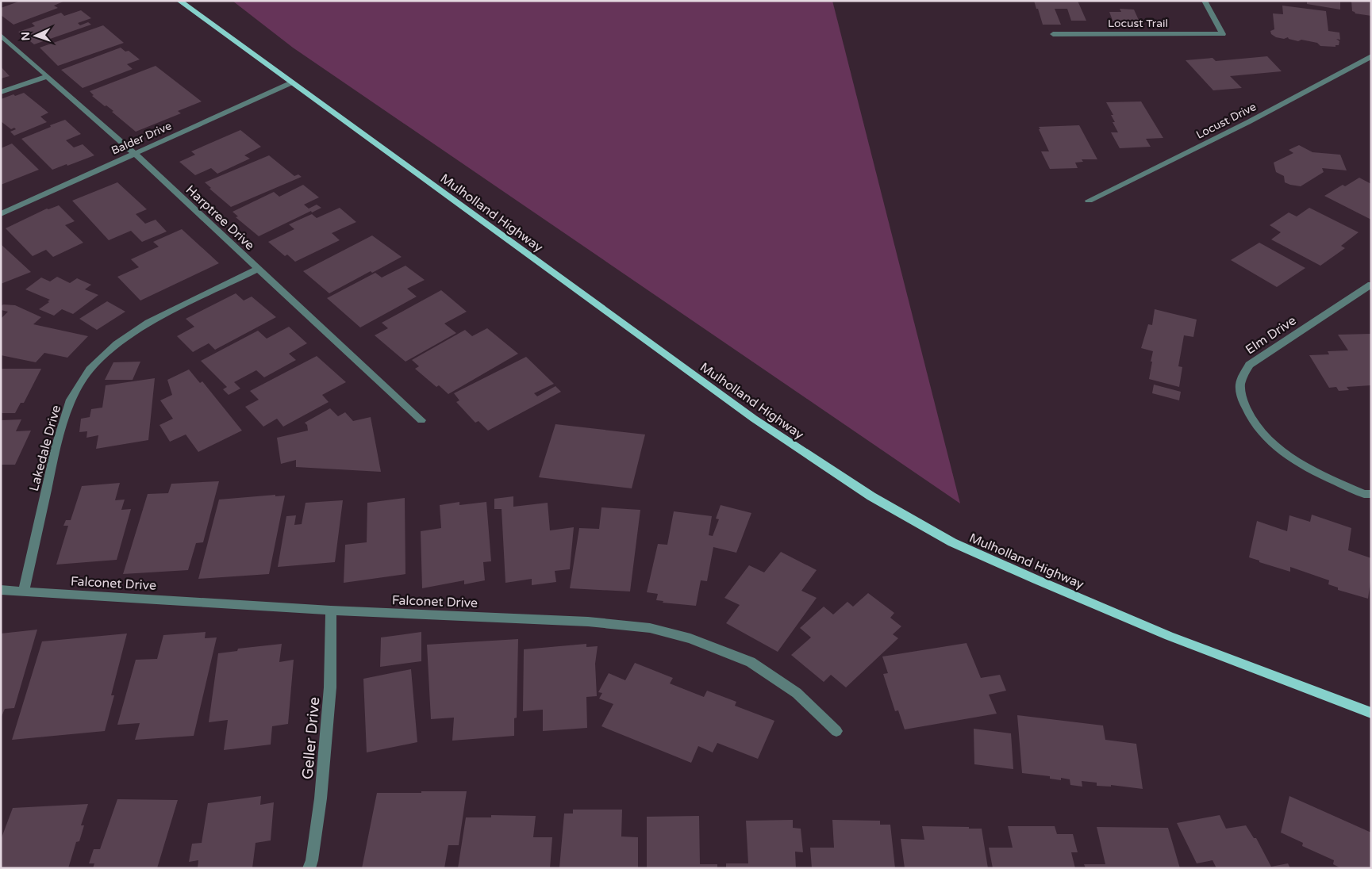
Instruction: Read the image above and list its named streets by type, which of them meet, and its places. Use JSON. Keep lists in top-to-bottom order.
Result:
{
  "streets": {
    "main road": ["Mulholland Highway"],
    "street": [
      "Locust Trail",
      "Locust Drive",
      "Balder Drive",
      "Harptree Drive",
      "Elm Drive",
      "Lakedale Drive",
      "Falconet Drive",
      "Geller Drive"
    ]
  },
  "crossings": [
    ["Balder Drive", "Mulholland Highway"],
    ["Balder Drive", "Harptree Drive"],
    ["Harptree Drive", "Lakedale Drive"],
    ["Lakedale Drive", "Falconet Drive"],
    ["Falconet Drive", "Geller Drive"]
  ],
  "north": "left"
}
